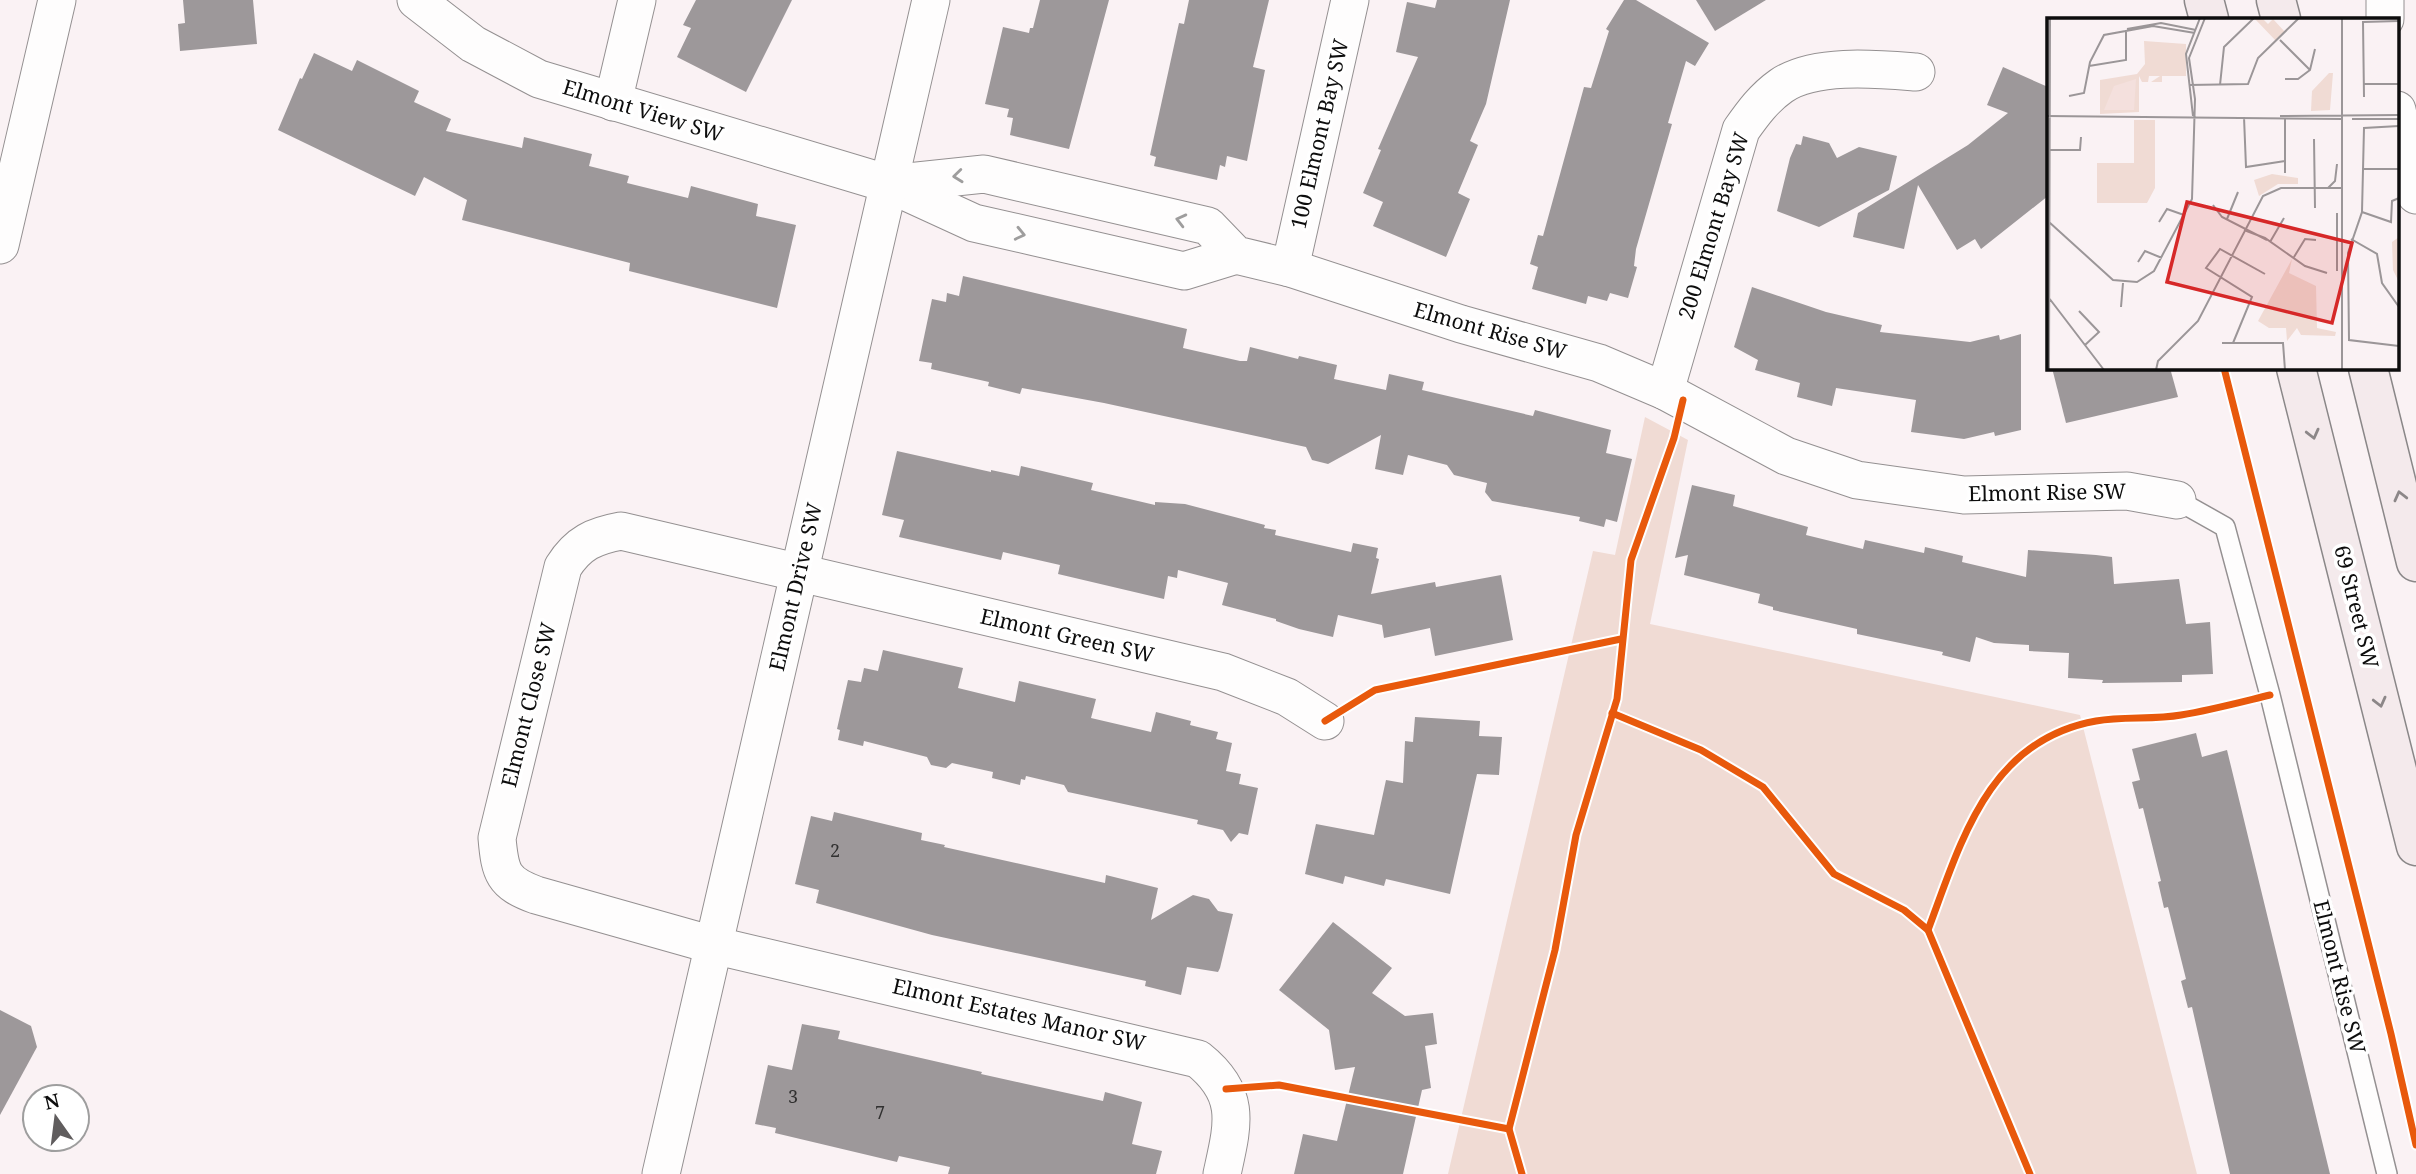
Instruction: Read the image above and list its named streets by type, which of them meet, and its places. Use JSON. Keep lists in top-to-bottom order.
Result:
{
  "streets": {
    "main road": ["69 Street SW"],
    "street": [
      "Elmont View SW",
      "100 Elmont Bay SW",
      "200 Elmont Bay SW",
      "Elmont Rise SW",
      "Elmont Drive SW",
      "Elmont Green SW",
      "Elmont Close SW",
      "Elmont Estates Manor SW"
    ]
  },
  "crossings": [
    ["Elmont View SW", "Elmont Drive SW"],
    ["100 Elmont Bay SW", "Elmont Rise SW"],
    ["200 Elmont Bay SW", "Elmont Rise SW"],
    ["Elmont Drive SW", "Elmont Green SW"],
    ["Elmont Drive SW", "Elmont Close SW"],
    ["Elmont Drive SW", "Elmont Estates Manor SW"],
    ["Elmont Green SW", "Elmont Close SW"],
    ["Elmont Close SW", "Elmont Estates Manor SW"]
  ],
  "house_numbers": ["2", "3", "7"],
  "north": "top"
}
